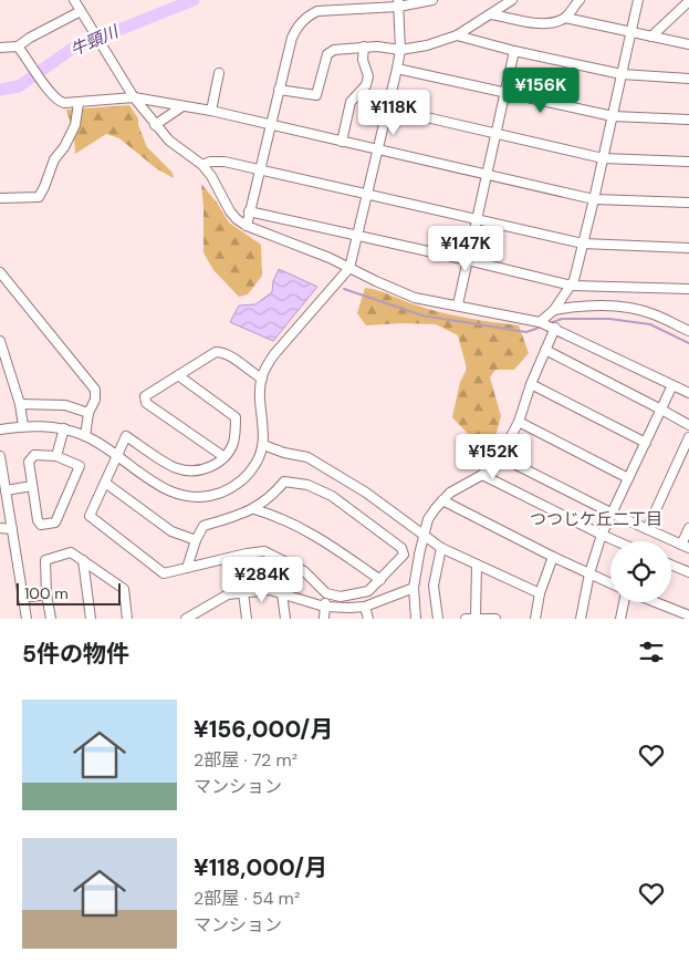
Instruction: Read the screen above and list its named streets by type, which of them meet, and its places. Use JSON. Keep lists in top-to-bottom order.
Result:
{
  "districts": ["つつじケ丘二丁目"],
  "water": ["牛頸川"],
  "scale_bar": "100 m",
  "page": {
    "price": [
      "¥156K",
      "¥118K",
      "¥147K",
      "¥152K",
      "¥284K"
    ],
    "scale": "100 m",
    "heading": "5件の物件",
    "list": [
      {
        "name": "¥156,000/月",
        "note": "2部屋 · 72 m² · マンション"
      },
      {
        "name": "¥118,000/月",
        "note": "2部屋 · 54 m² · マンション"
      }
    ]
  }
}
